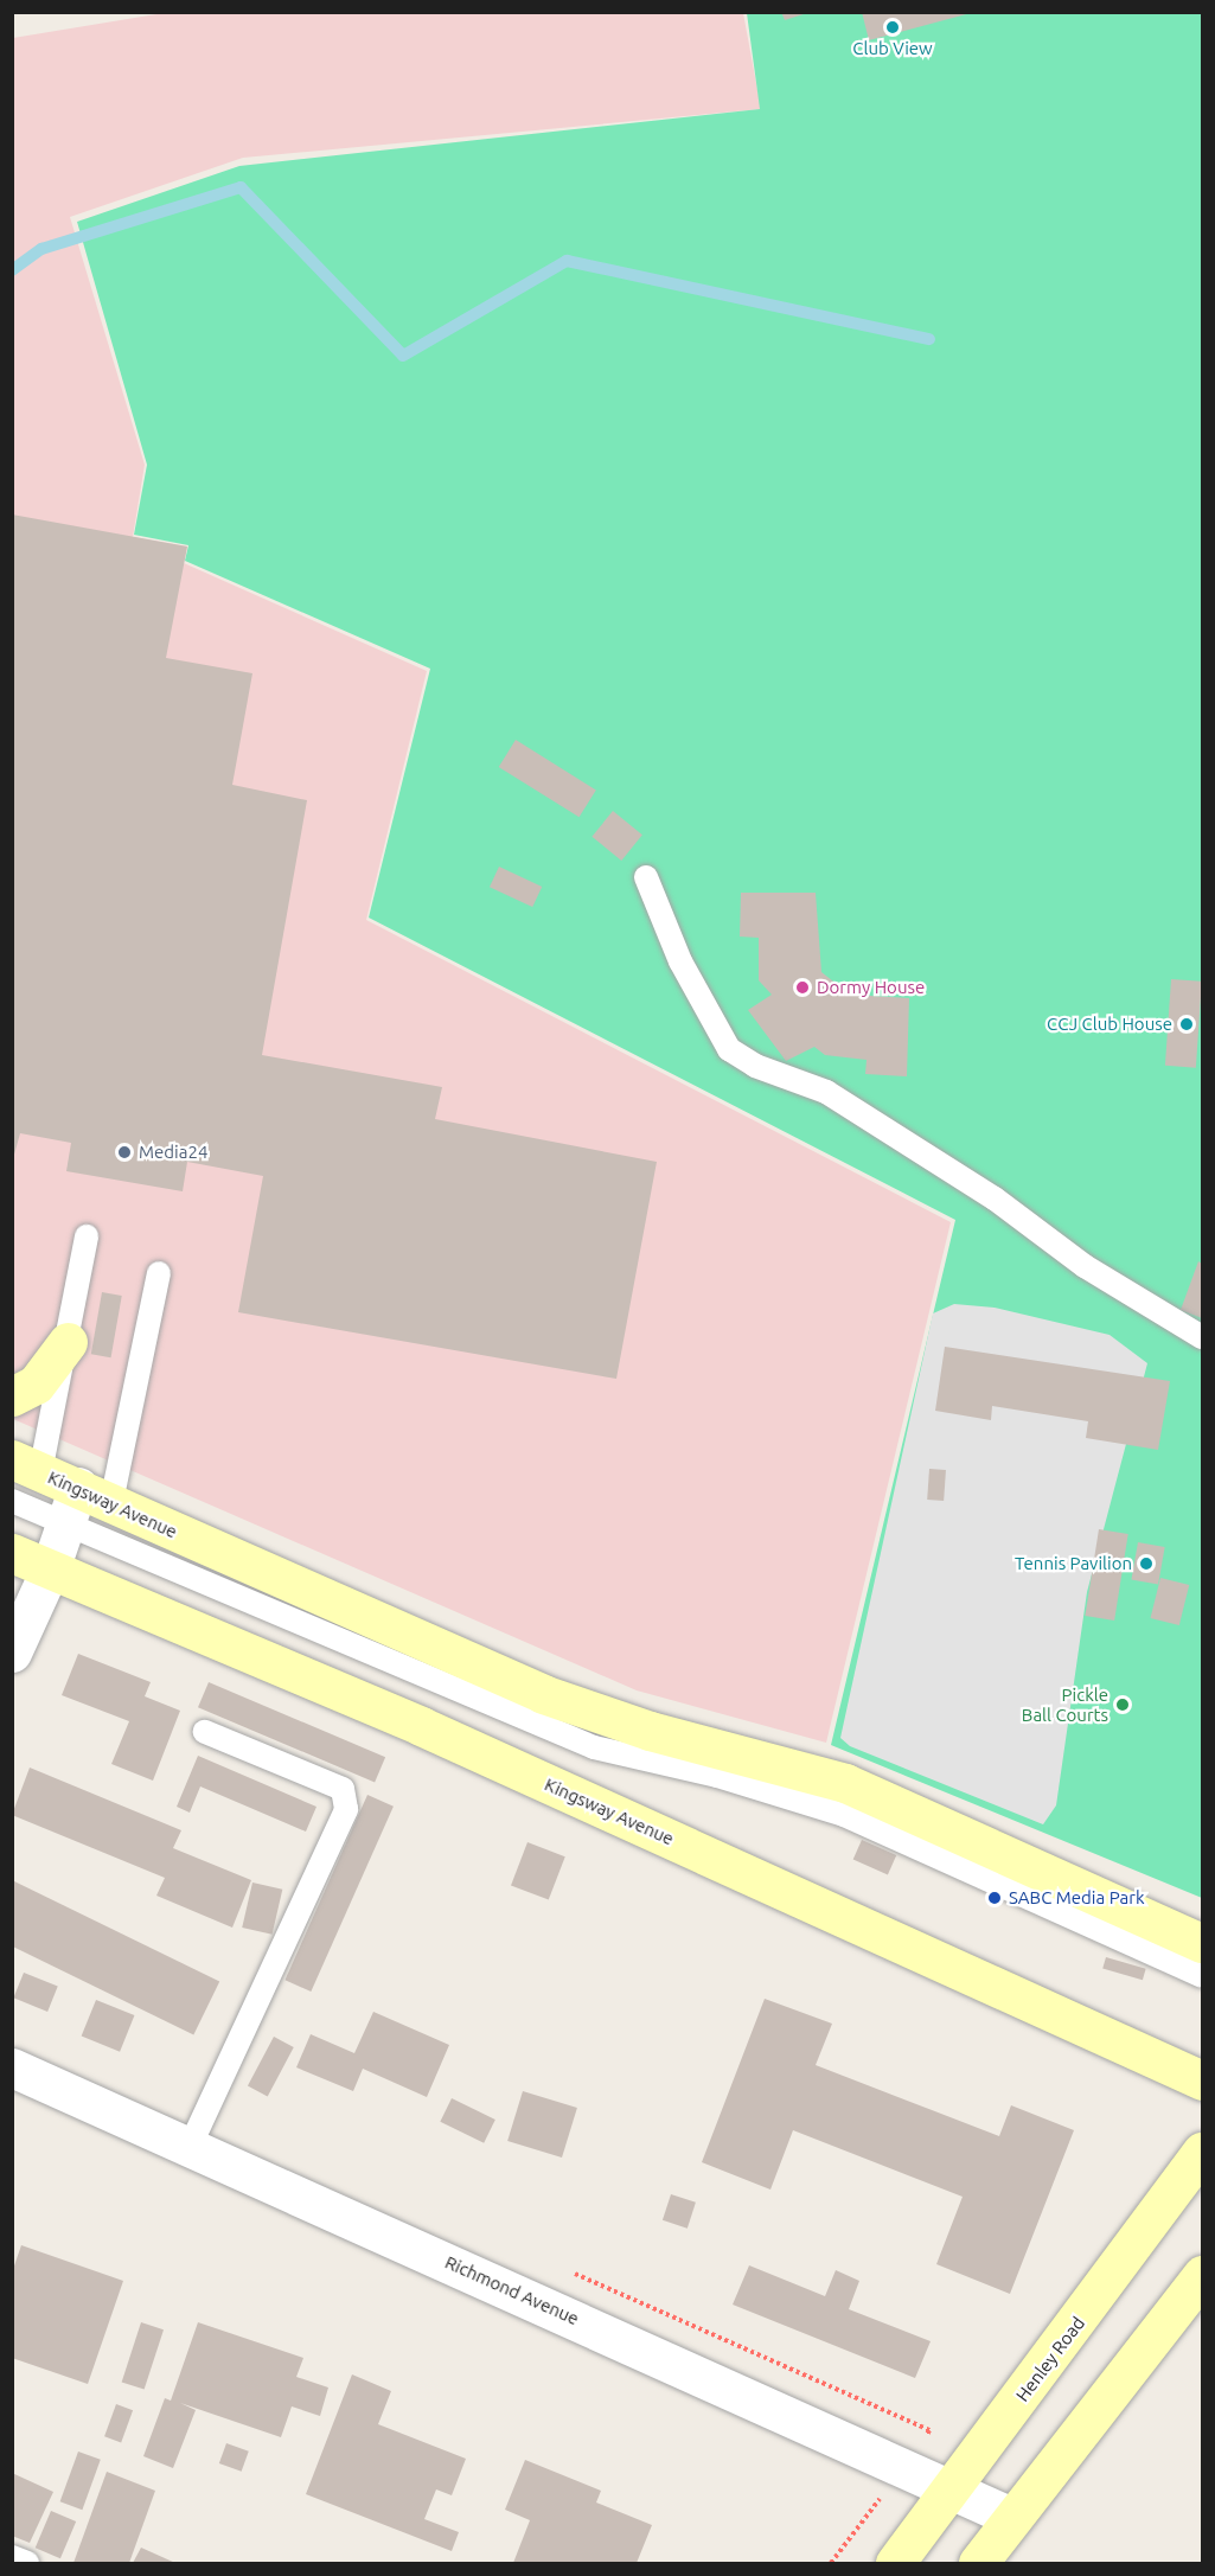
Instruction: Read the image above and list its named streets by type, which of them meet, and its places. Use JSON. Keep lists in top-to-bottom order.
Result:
{
  "streets": {
    "main road": ["Kingsway Avenue", "Henley Road"],
    "street": ["Richmond Avenue"]
  },
  "crossings": [
    ["Richmond Avenue", "Henley Road"]
  ],
  "places": [
    "Club View",
    "Dormy House",
    "CCJ Club House",
    "Media24",
    "Tennis Pavilion",
    "Pickle Ball Courts",
    "SABC Media Park"
  ]
}
